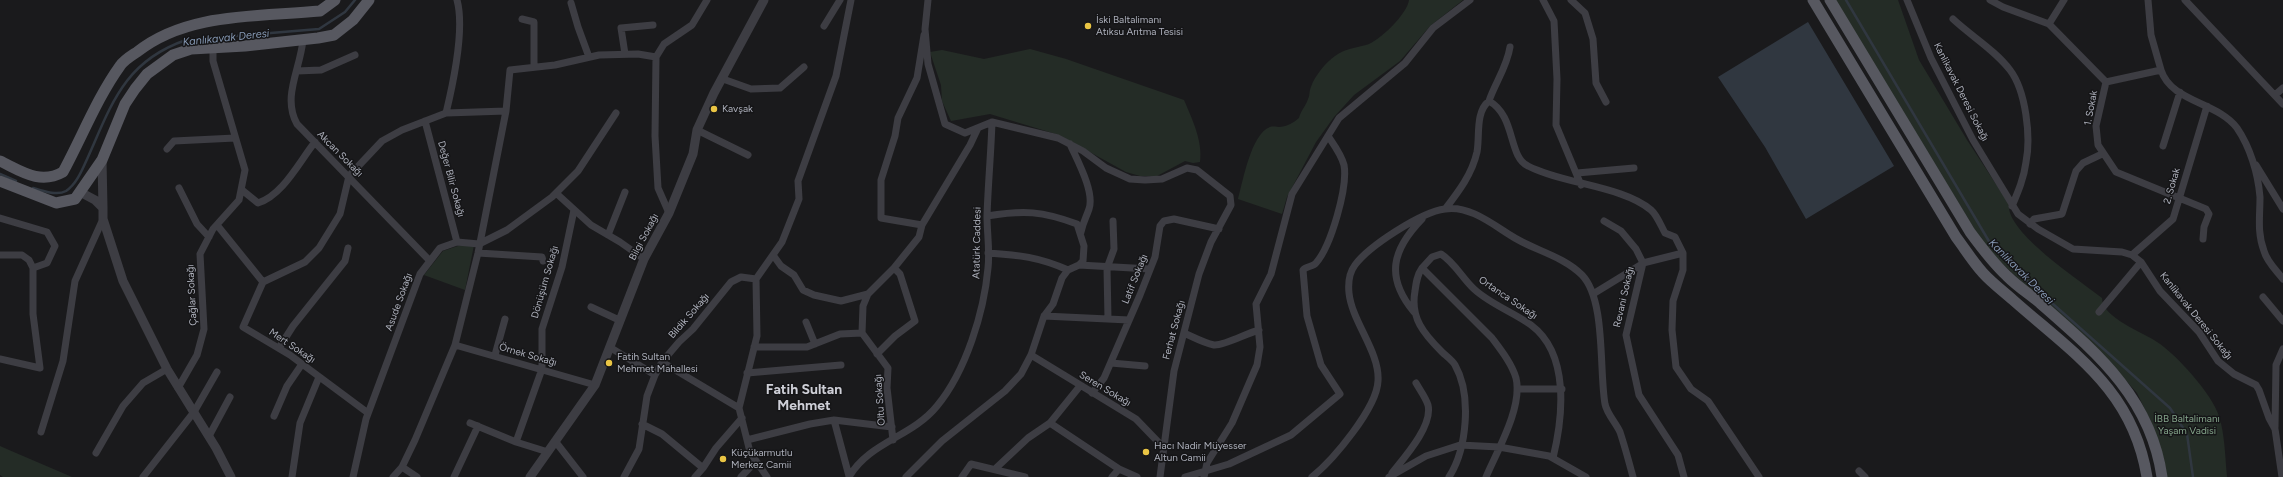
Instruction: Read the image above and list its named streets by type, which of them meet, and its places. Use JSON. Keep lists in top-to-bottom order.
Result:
{
  "streets": {
    "street": [
      "Kanlikavak Deresi Sokağı",
      "1. Sokak",
      "Akcan Sokağı",
      "Değer Bilir Sokağı",
      "2. Sokak",
      "Bilgi Sokağı",
      "Atatürk Caddesi",
      "Latif Sokağı",
      "Dönüşüm Sokağı",
      "Çağlar Sokağı",
      "Revani Sokağı",
      "Ortanca Sokağı",
      "Asude Sokağı",
      "Bildik Sokağı",
      "Ferhat Sokağı",
      "Mert Sokağı",
      "Örnek Sokağı",
      "Seren Sokağı",
      "Oltu Sokağı"
    ]
  },
  "crossings": [
    ["Kanlikavak Deresi Sokağı", "2. Sokak"],
    ["1. Sokak", "2. Sokak"],
    ["Akcan Sokağı", "Asude Sokağı"],
    ["Değer Bilir Sokağı", "Asude Sokağı"],
    ["Bilgi Sokağı", "Örnek Sokağı"],
    ["Atatürk Caddesi", "Oltu Sokağı"],
    ["Latif Sokağı", "Ferhat Sokağı"],
    ["Latif Sokağı", "Seren Sokağı"],
    ["Dönüşüm Sokağı", "Örnek Sokağı"],
    ["Asude Sokağı", "Mert Sokağı"],
    ["Ferhat Sokağı", "Seren Sokağı"]
  ],
  "districts": ["Fatih Sultan Mehmet"],
  "water": ["Kanlıkavak Deresi"],
  "parks": ["İBB Baltalimanı Yaşam Vadisi"],
  "places": [
    "İski Baltalimanı Atıksu Arıtma Tesisi",
    "Kavşak",
    "Fatih Sultan Mehmet Mahallesi",
    "Hacı Nadir Müyesser Altun Camii",
    "Küçükarmutlu Merkez Camii"
  ]
}
